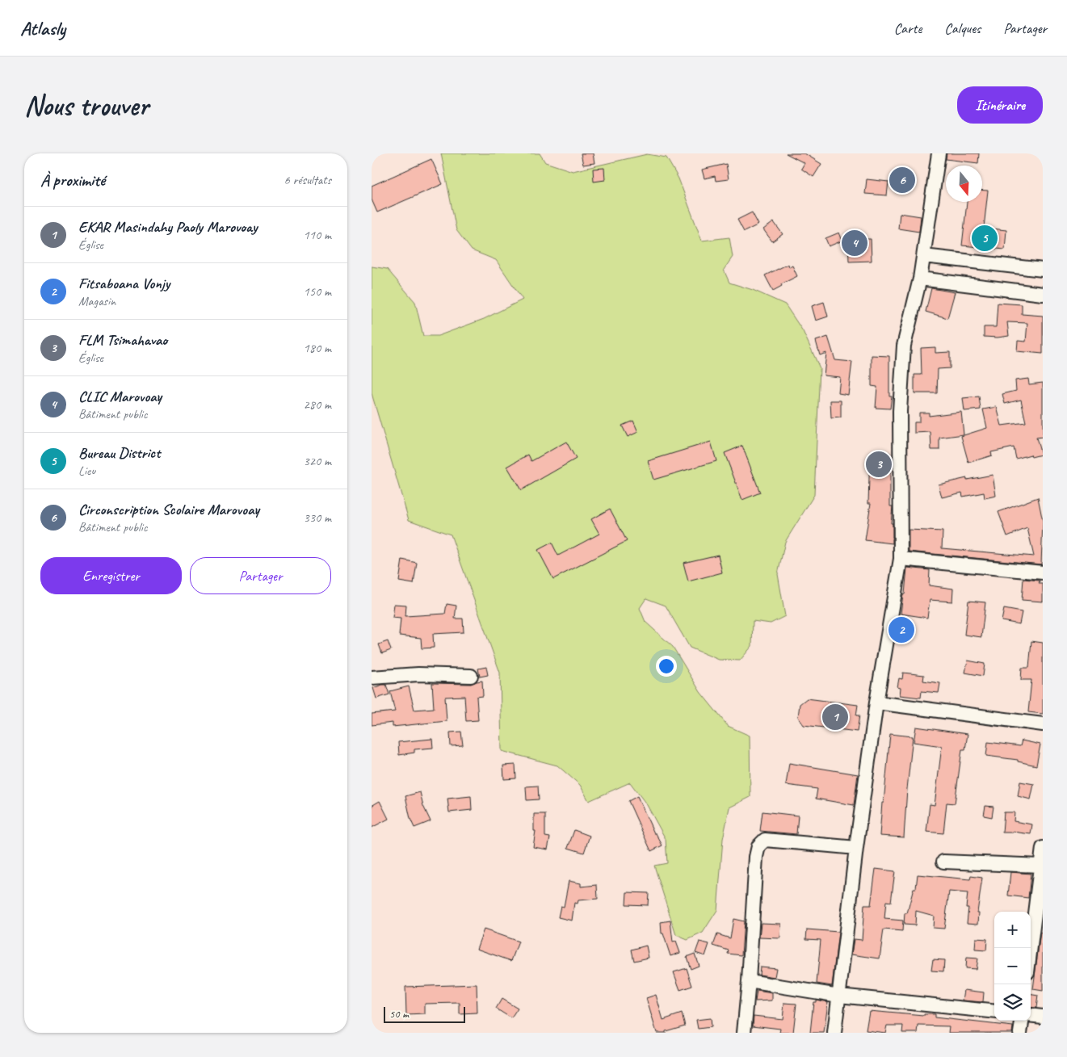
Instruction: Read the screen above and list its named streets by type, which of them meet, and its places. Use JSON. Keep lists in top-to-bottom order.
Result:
{
  "scale_bar": "50 m",
  "north": "bottom",
  "page": {
    "header": "Atlasly",
    "nav": ["Carte", "Calques", "Partager"],
    "buttons": [
      "Itinéraire",
      ["Enregistrer", "Partager"]
    ],
    "title": "Nous trouver",
    "heading": ["À proximité", "6 résultats"],
    "pins": [
      "6",
      "5",
      "4",
      "3",
      "2",
      "1"
    ],
    "list": [
      {
        "mark": "1",
        "name": "EKAR Masindahy Paoly Marovoay",
        "note": "Église",
        "value": "110 m"
      },
      {
        "mark": "2",
        "name": "Fitsaboana Vonjy",
        "note": "Magasin",
        "value": "150 m"
      },
      {
        "mark": "3",
        "name": "FLM Tsimahavao",
        "note": "Église",
        "value": "180 m"
      },
      {
        "mark": "4",
        "name": "CLIC Marovoay",
        "note": "Bâtiment public",
        "value": "280 m"
      },
      {
        "mark": "5",
        "name": "Bureau District",
        "note": "Lieu",
        "value": "320 m"
      },
      {
        "mark": "6",
        "name": "Circonscription Scolaire Marovoay",
        "note": "Bâtiment public",
        "value": "330 m"
      }
    ],
    "map_buttons": ["+", "−"],
    "scale": "50 m"
  }
}
